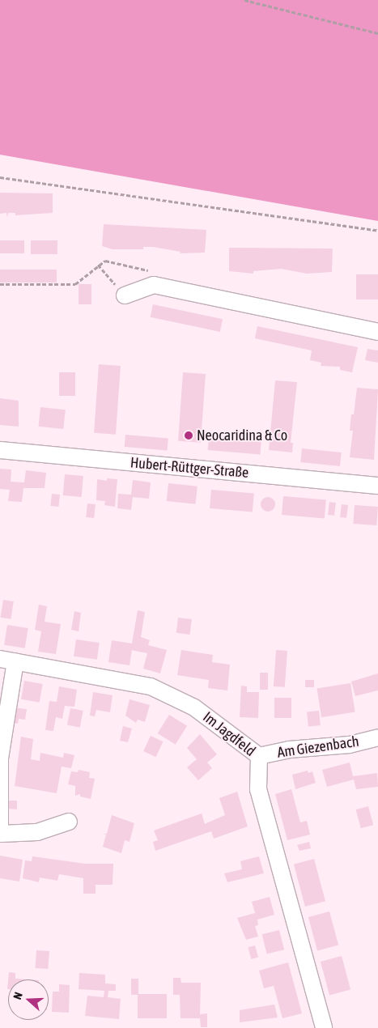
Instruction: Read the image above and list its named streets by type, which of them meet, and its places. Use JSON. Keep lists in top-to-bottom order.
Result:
{
  "streets": {
    "street": ["Hubert-Rüttger-Straße", "Im Jagdfeld", "Am Giezenbach"]
  },
  "crossings": [
    ["Im Jagdfeld", "Am Giezenbach"]
  ],
  "places": ["Neocaridina & Co"],
  "north": "left"
}
